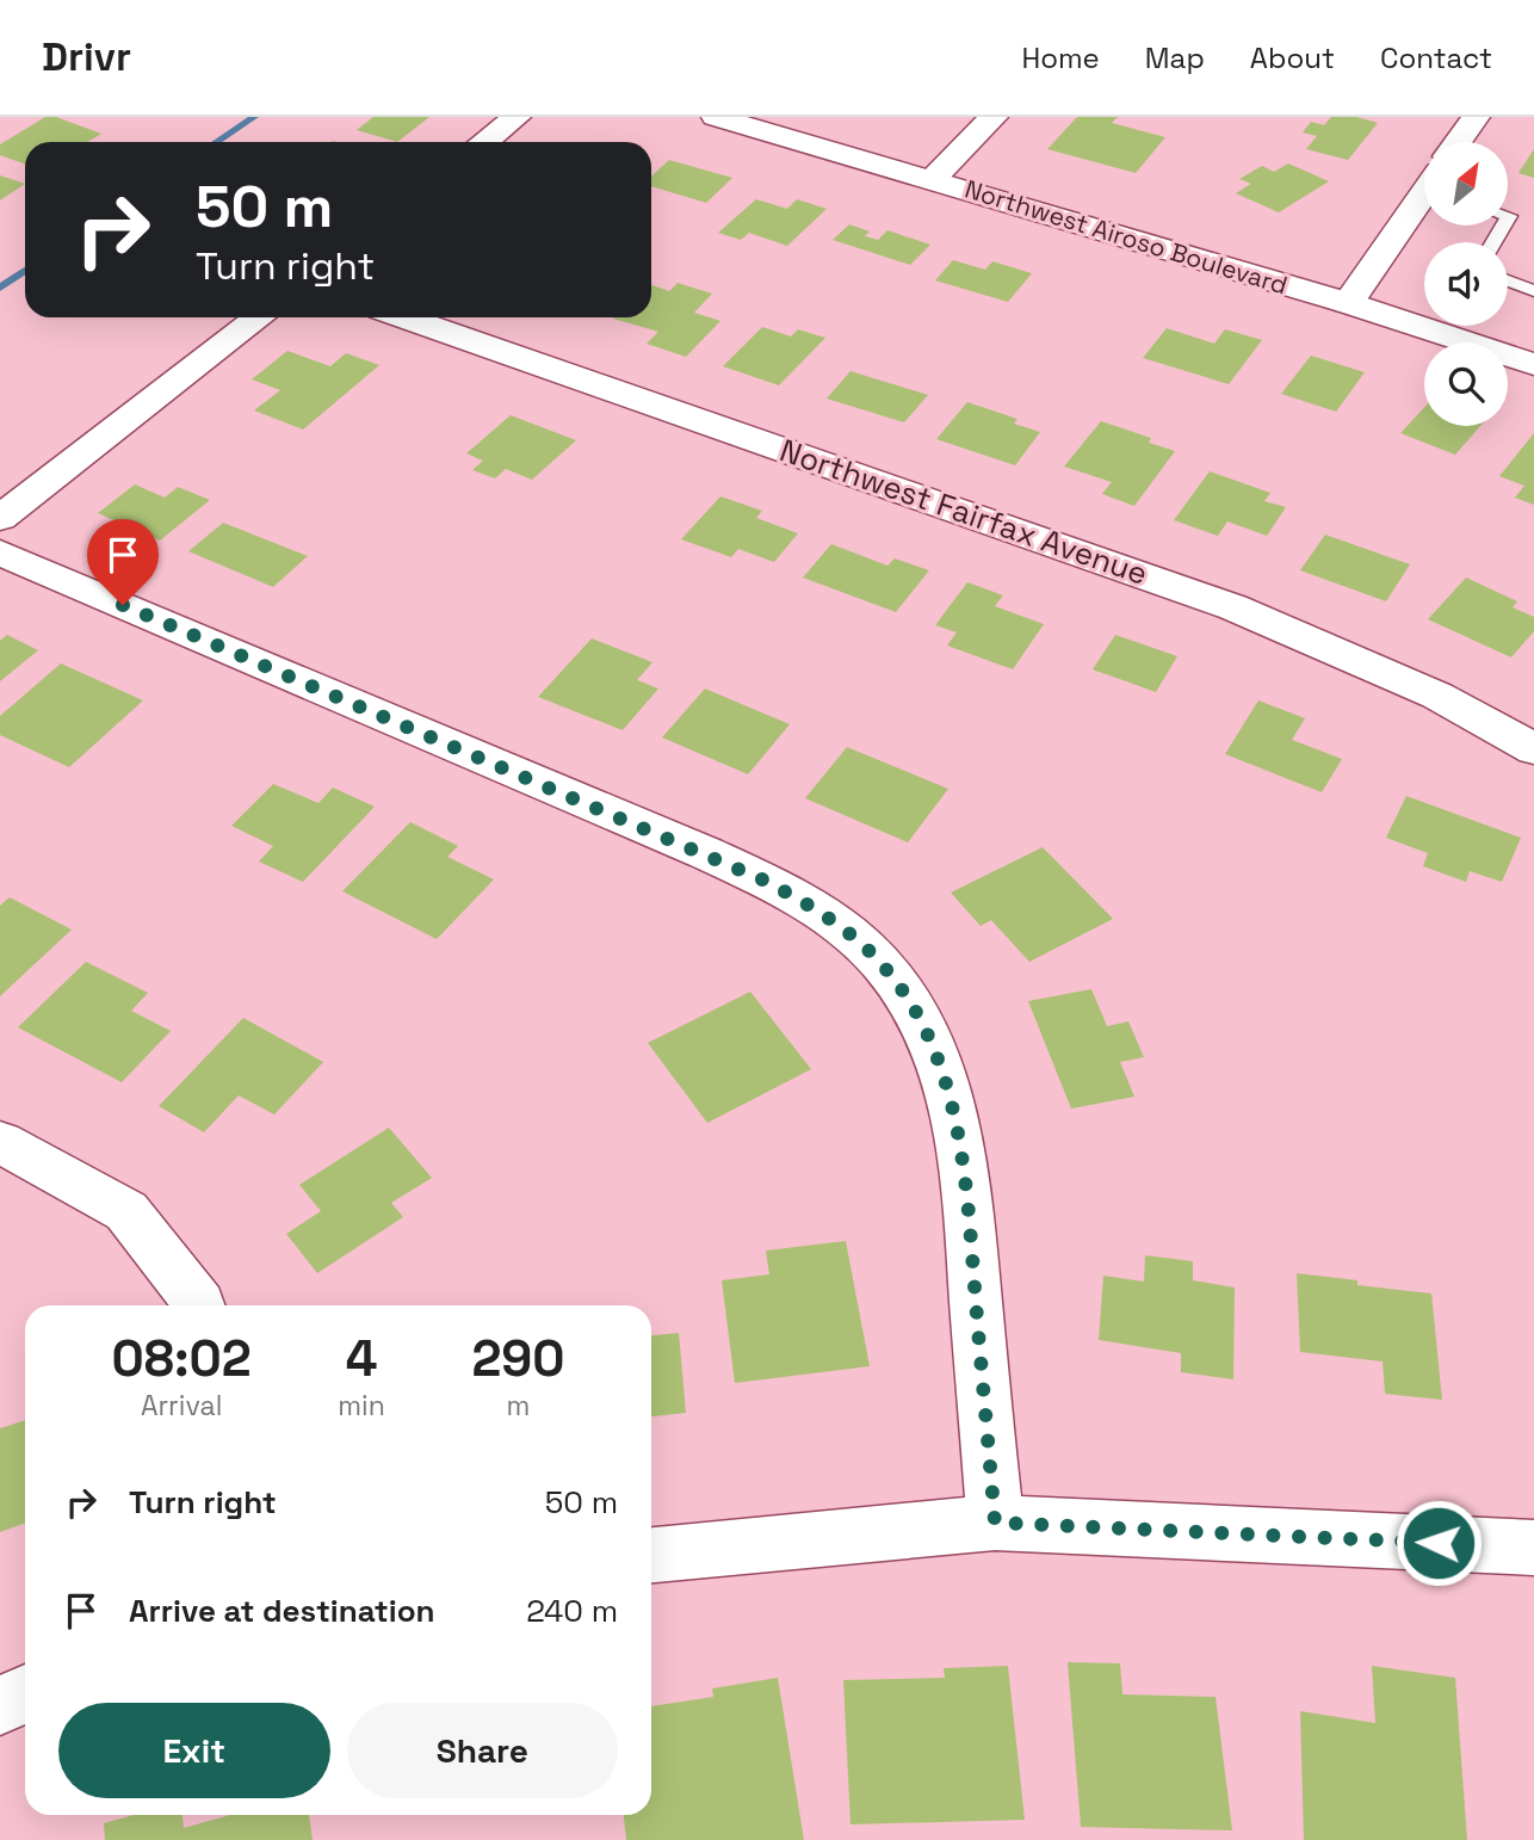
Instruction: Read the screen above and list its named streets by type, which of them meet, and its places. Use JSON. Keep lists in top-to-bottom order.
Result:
{
  "streets": {
    "street": ["Northwest Airoso Boulevard", "Northwest Fairfax Avenue"]
  },
  "north": "top right",
  "page": {
    "header": "Drivr",
    "nav": [
      "Home",
      "Map",
      "About",
      "Contact"
    ],
    "turn": ["50 m", "Turn right"],
    "eta": [
      "08:02",
      "Arrival",
      "4",
      "min",
      "290",
      "m"
    ],
    "list": [
      {
        "name": "Turn right",
        "value": "50 m"
      },
      {
        "name": "Arrive at destination",
        "value": "240 m"
      }
    ],
    "buttons": ["Exit", "Share"]
  }
}
